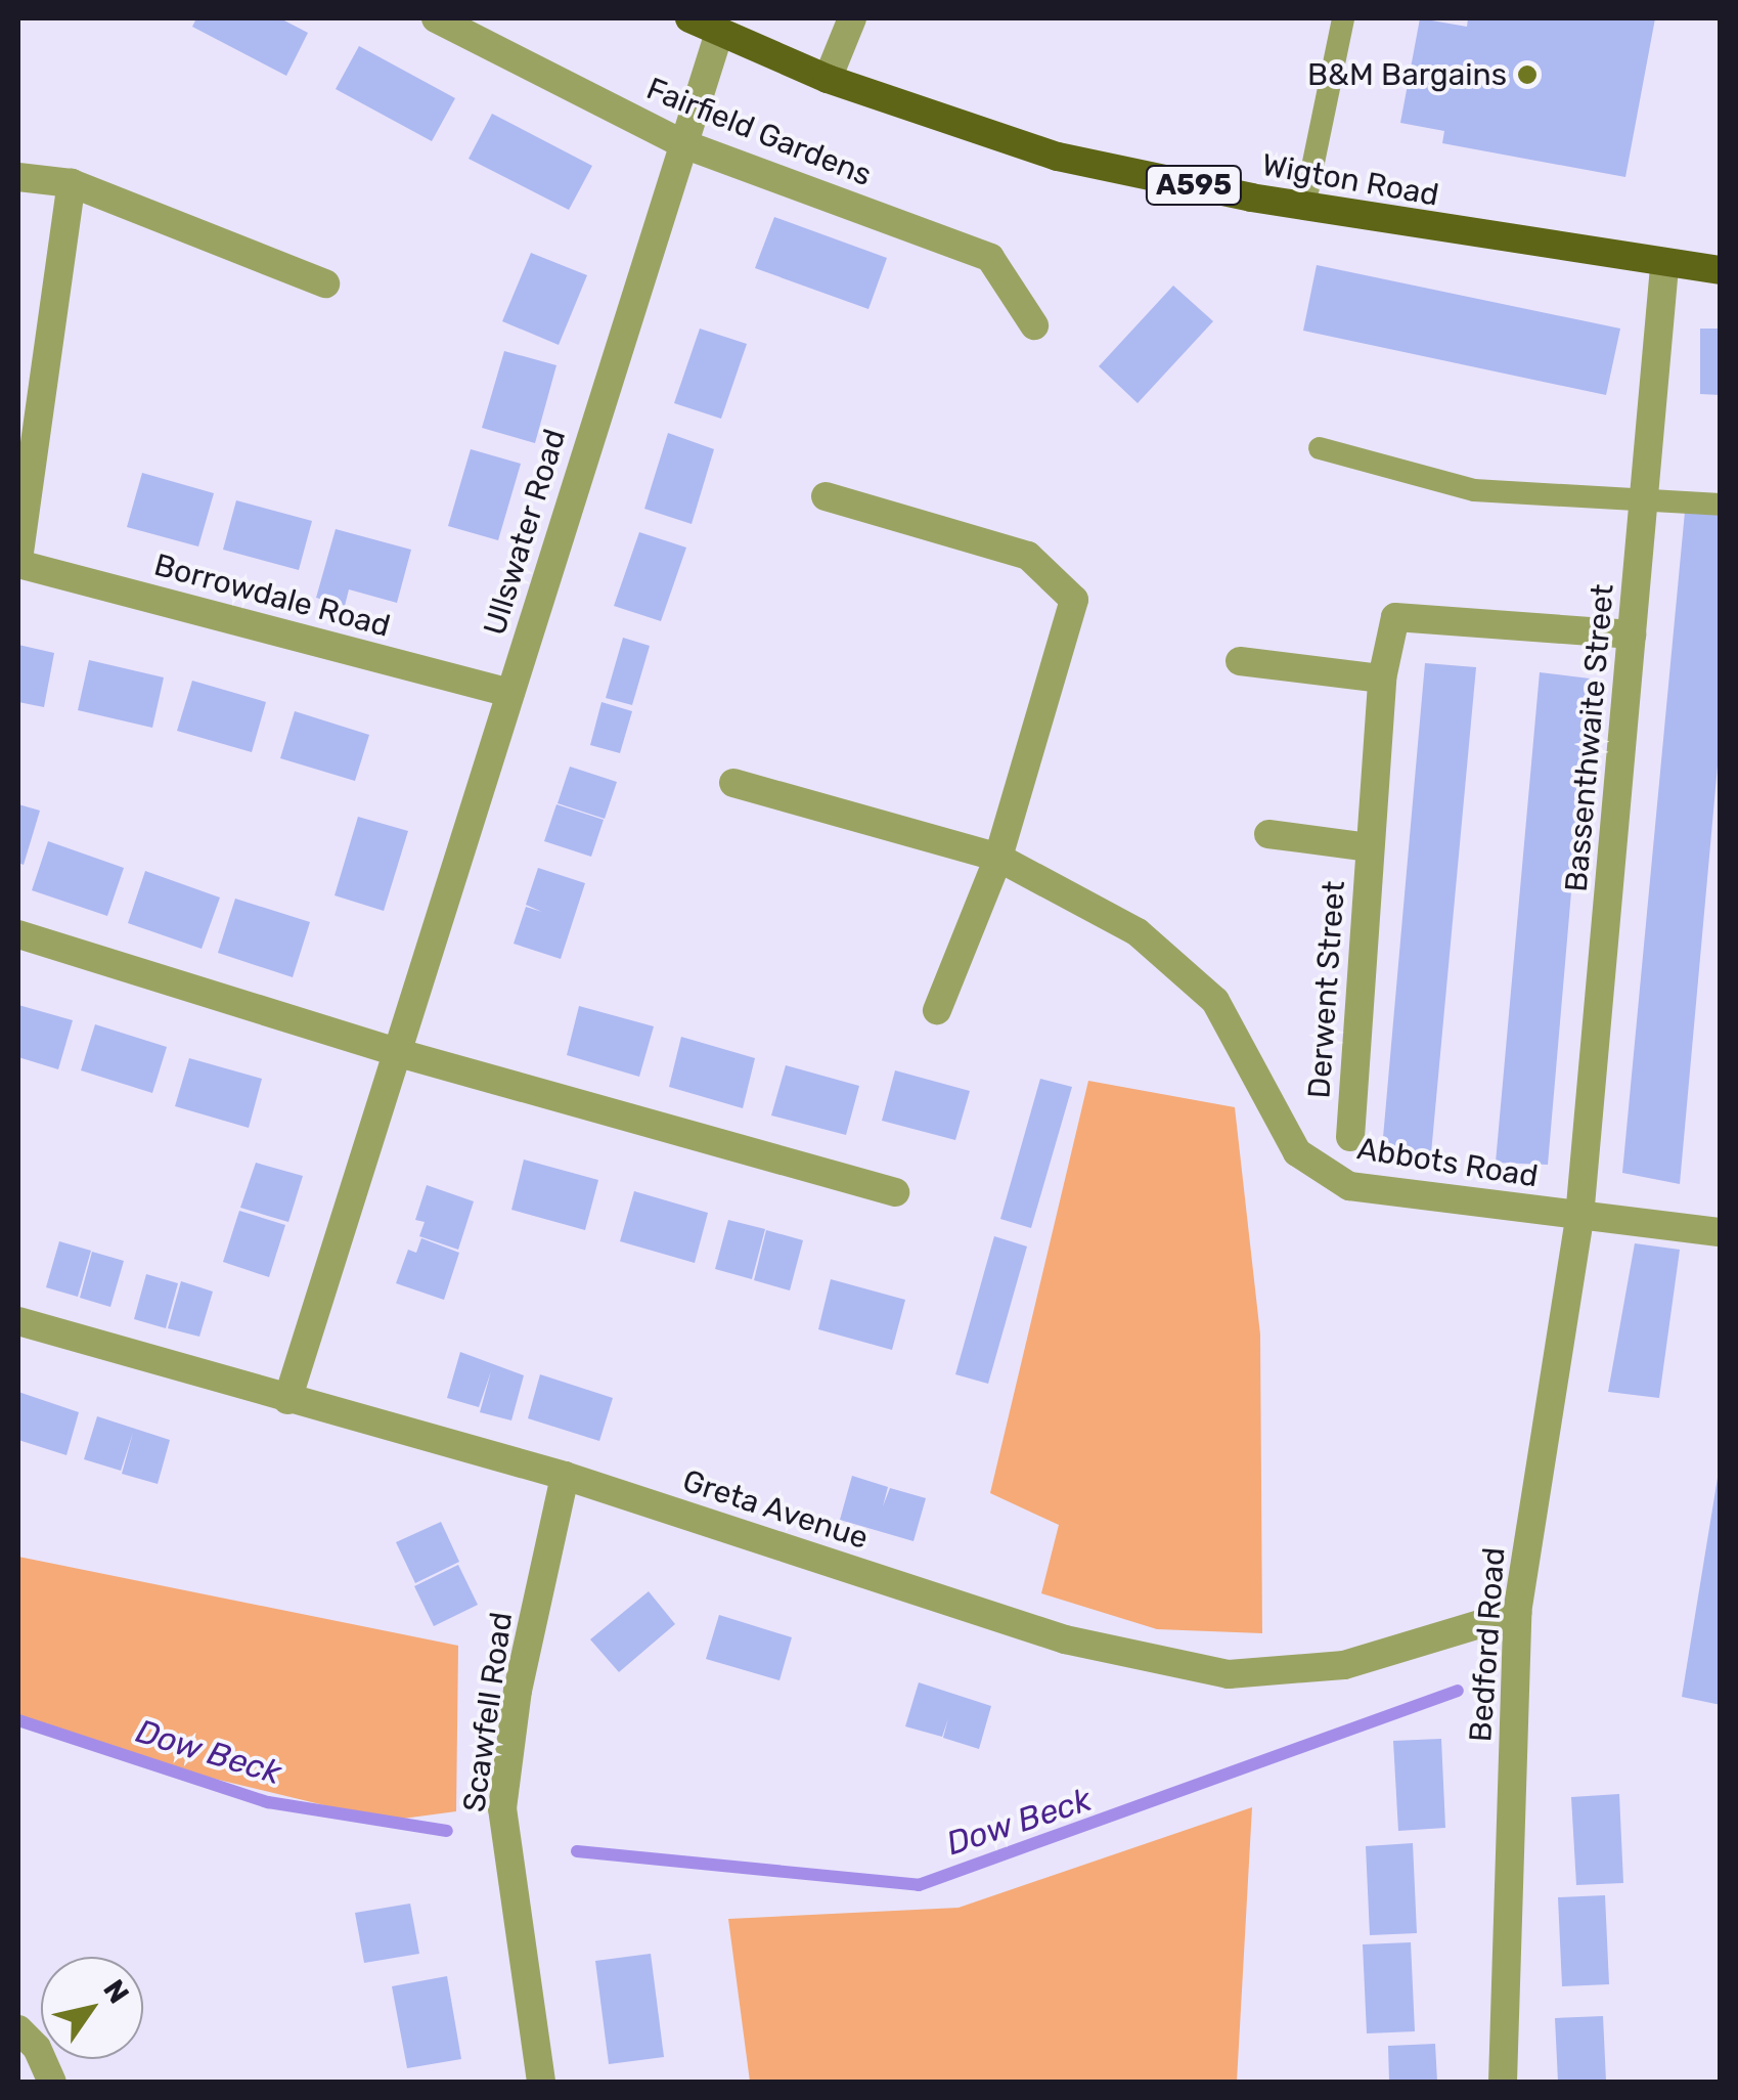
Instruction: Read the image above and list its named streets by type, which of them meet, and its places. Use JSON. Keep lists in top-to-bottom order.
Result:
{
  "streets": {
    "main road": ["Wigton Road", "A595"],
    "street": [
      "Fairfield Gardens",
      "Ullswater Road",
      "Borrowdale Road",
      "Bassenthwaite Street",
      "Derwent Street",
      "Abbots Road",
      "Greta Avenue",
      "Bedford Road",
      "Scawfell Road"
    ]
  },
  "crossings": [
    ["Fairfield Gardens", "Ullswater Road"],
    ["Wigton Road", "Ullswater Road"],
    ["Wigton Road", "Bassenthwaite Street"],
    ["Ullswater Road", "Borrowdale Road"],
    ["Ullswater Road", "Greta Avenue"],
    ["Bassenthwaite Street", "Derwent Street"],
    ["Bassenthwaite Street", "Abbots Road"],
    ["Bassenthwaite Street", "Bedford Road"],
    ["Abbots Road", "Bedford Road"],
    ["Greta Avenue", "Bedford Road"],
    ["Greta Avenue", "Scawfell Road"]
  ],
  "water": ["Dow Beck"],
  "places": ["B&M Bargains"],
  "north": "top right"
}
